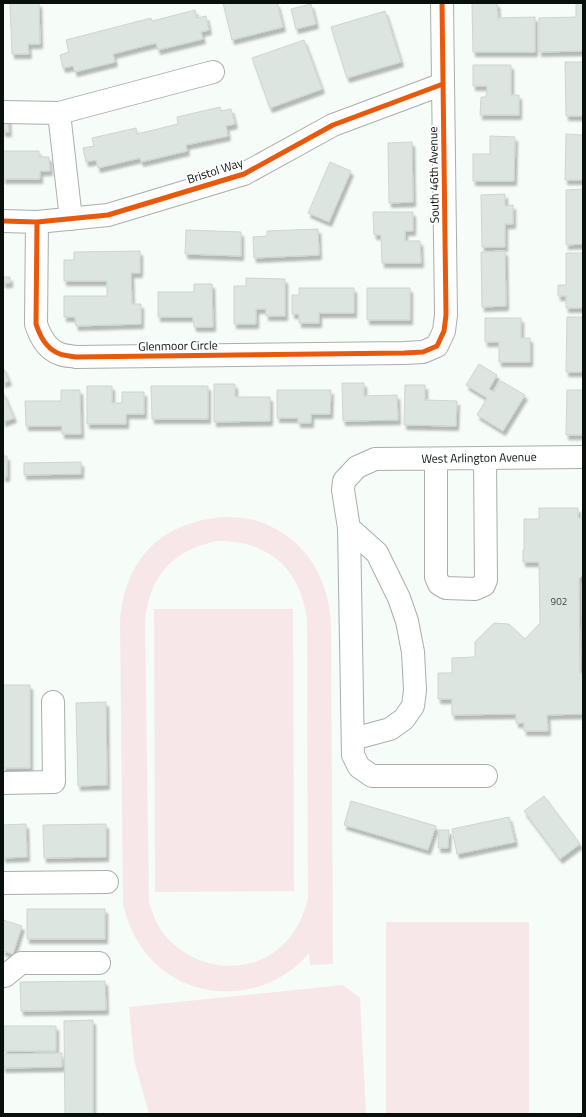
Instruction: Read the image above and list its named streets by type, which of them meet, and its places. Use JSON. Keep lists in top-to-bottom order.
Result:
{
  "streets": {
    "street": [
      "Bristol Way",
      "South 46th Avenue",
      "Glenmoor Circle",
      "West Arlington Avenue"
    ]
  },
  "crossings": [
    ["Bristol Way", "South 46th Avenue"],
    ["Bristol Way", "Glenmoor Circle"],
    ["South 46th Avenue", "Glenmoor Circle"]
  ],
  "house_numbers": ["902"]
}
